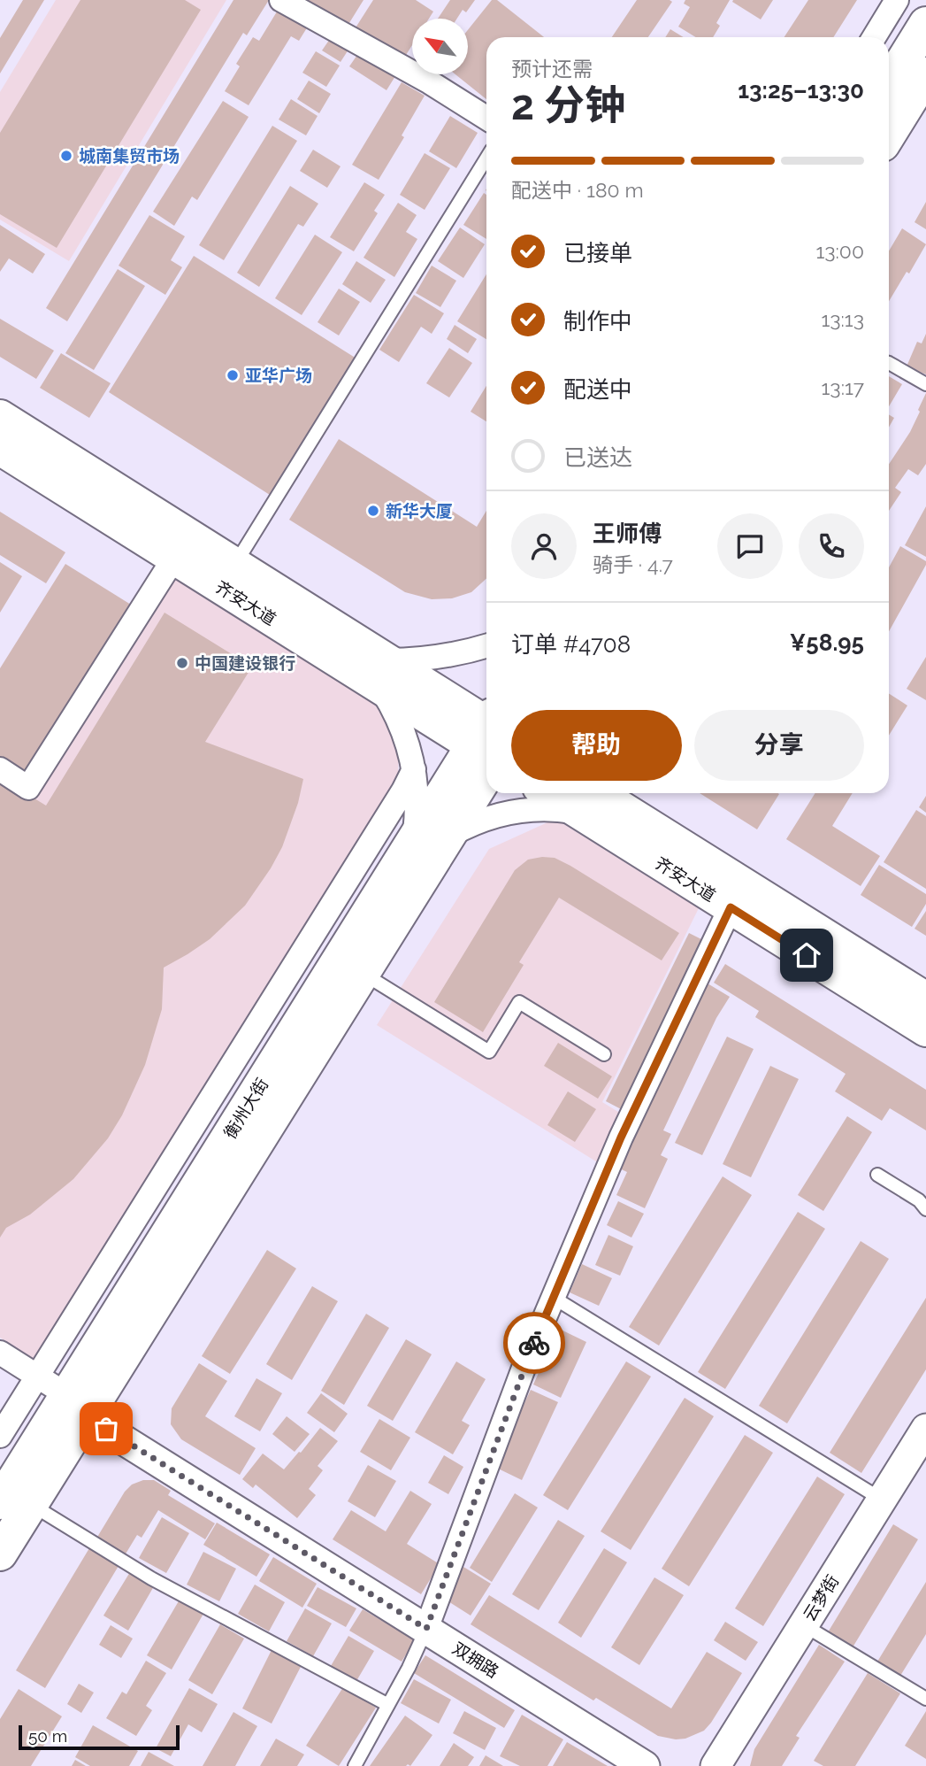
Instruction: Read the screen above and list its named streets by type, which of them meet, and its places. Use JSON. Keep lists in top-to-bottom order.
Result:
{
  "streets": {
    "main road": ["齐安大道", "衡州大街"],
    "street": ["云梦街", "双拥路"]
  },
  "crossings": [
    ["衡州大街", "双拥路"]
  ],
  "places": [
    "城南集贸市场",
    "亚华广场",
    "新华大厦",
    "中国建设银行"
  ],
  "scale_bar": "50 m",
  "north": "top left",
  "page": {
    "heading": ["2 分钟", "预计还需", "13:25–13:30"],
    "panel": [
      "王师傅",
      "骑手 · 4.7",
      "订单 #4708",
      "¥58.95"
    ],
    "bar": "配送中 · 180 m",
    "list": [
      ["已接单", "13:00"],
      ["制作中", "13:13"],
      ["配送中", "13:17"],
      "已送达"
    ],
    "buttons": ["帮助", "分享"],
    "scale": "50 m"
  }
}
